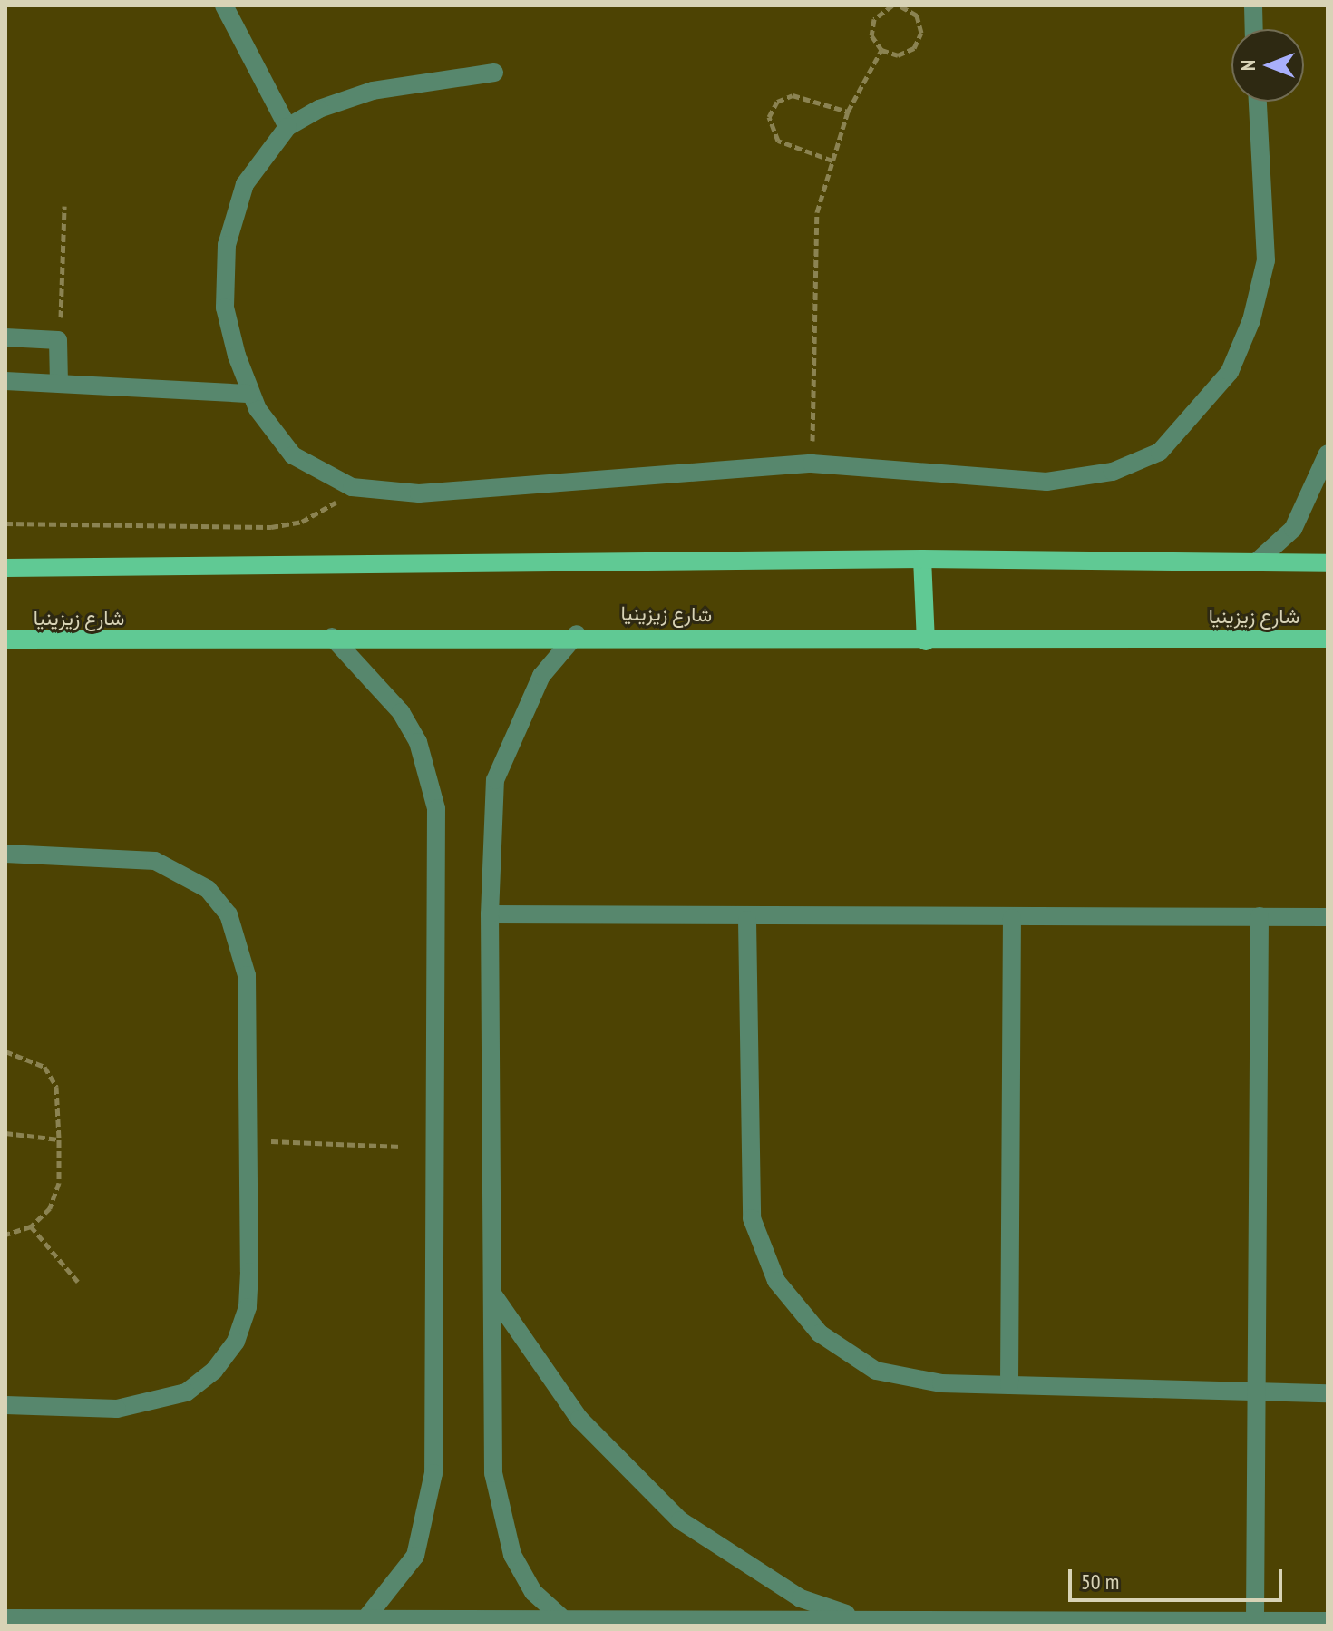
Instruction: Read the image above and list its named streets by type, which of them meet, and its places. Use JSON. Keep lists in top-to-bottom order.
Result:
{
  "streets": {
    "main road": ["شارع زيزينيا"]
  },
  "scale_bar": "50 m",
  "north": "left"
}
